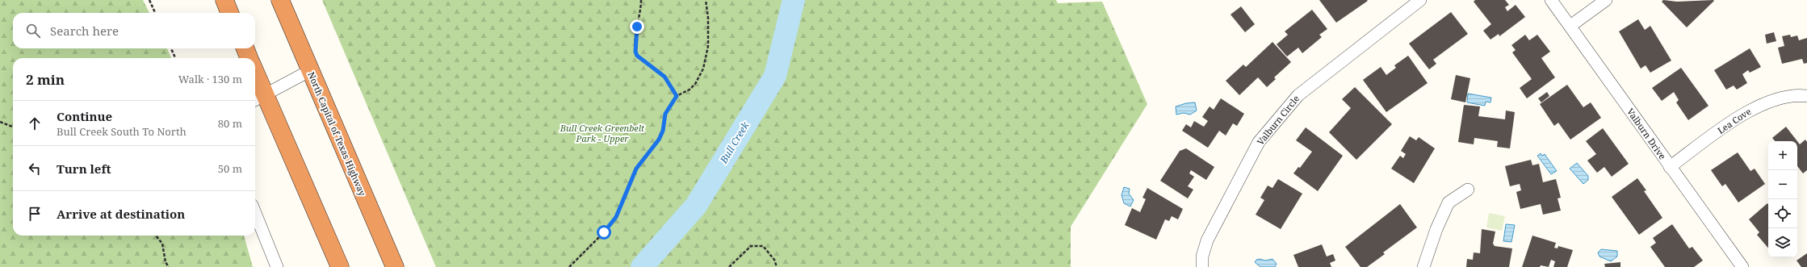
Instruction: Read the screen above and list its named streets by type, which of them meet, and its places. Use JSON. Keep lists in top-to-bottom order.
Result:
{
  "streets": {
    "highway": ["North Capital of Texas Highway"],
    "street": ["Valburn Circle", "Lea Cove", "Valburn Drive"]
  },
  "crossings": [
    ["Lea Cove", "Valburn Drive"]
  ],
  "water": ["Bull Creek"],
  "parks": ["Bull Creek Greenbelt Park - Upper"],
  "page": {
    "search": "Search here",
    "heading": ["2 min", "Walk · 130 m"],
    "list": [
      ["Continue", "Bull Creek South To North", "80 m"],
      ["Turn left", "50 m"],
      "Arrive at destination"
    ],
    "map_buttons": ["+", "−"]
  }
}
